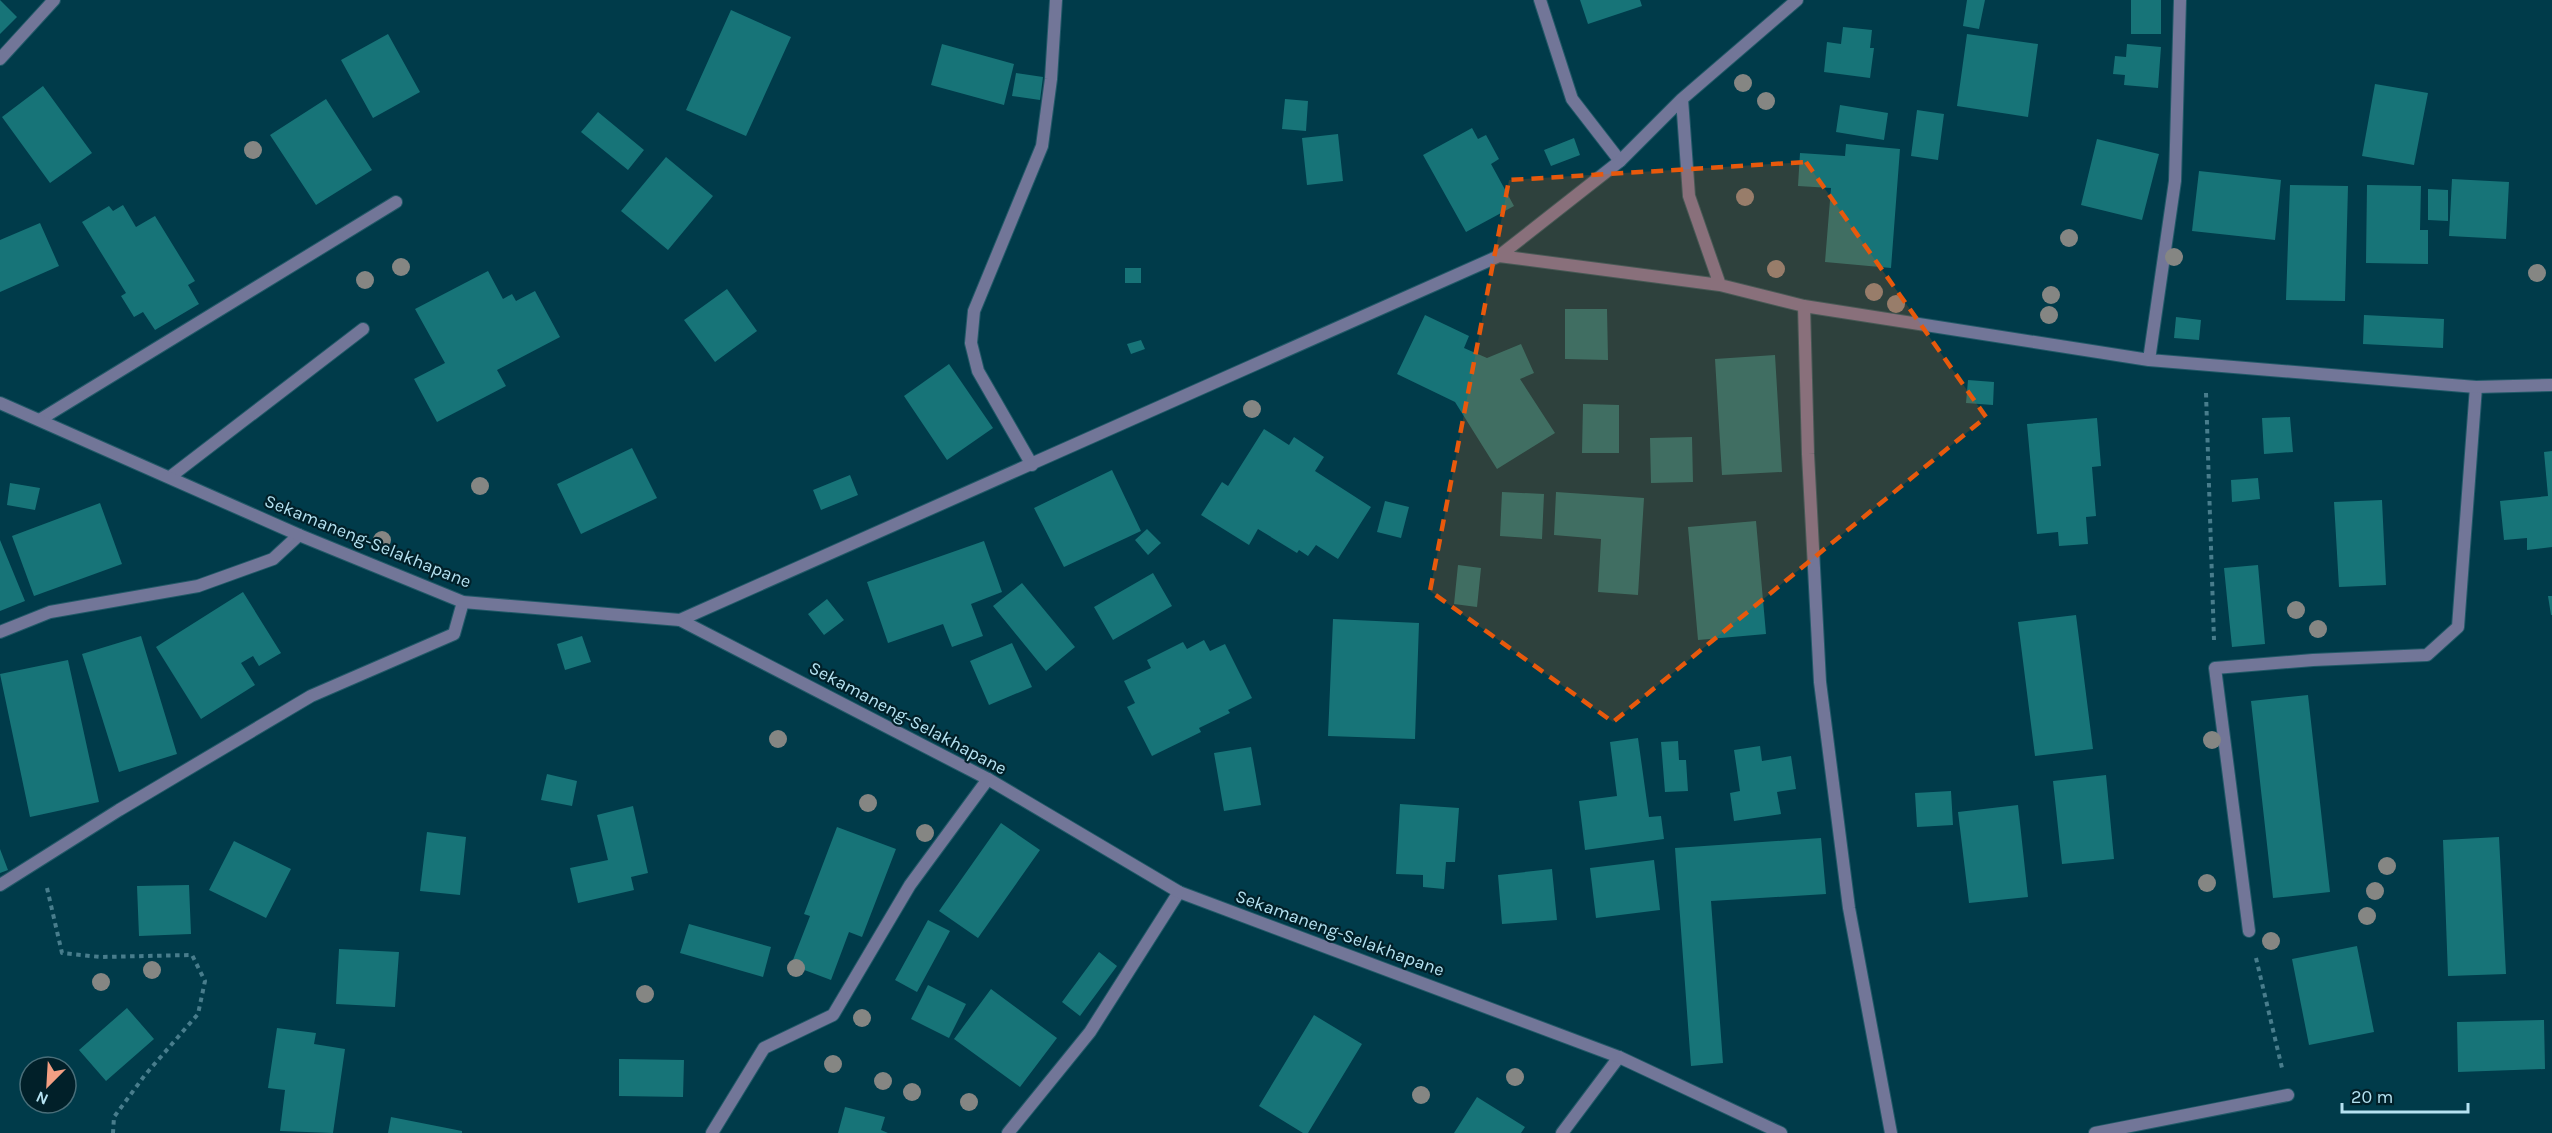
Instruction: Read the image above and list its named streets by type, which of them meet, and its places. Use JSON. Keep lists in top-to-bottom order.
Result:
{
  "streets": {
    "street": ["Sekamaneng-Selakhapane"]
  },
  "scale_bar": "20 m",
  "north": "bottom left"
}
